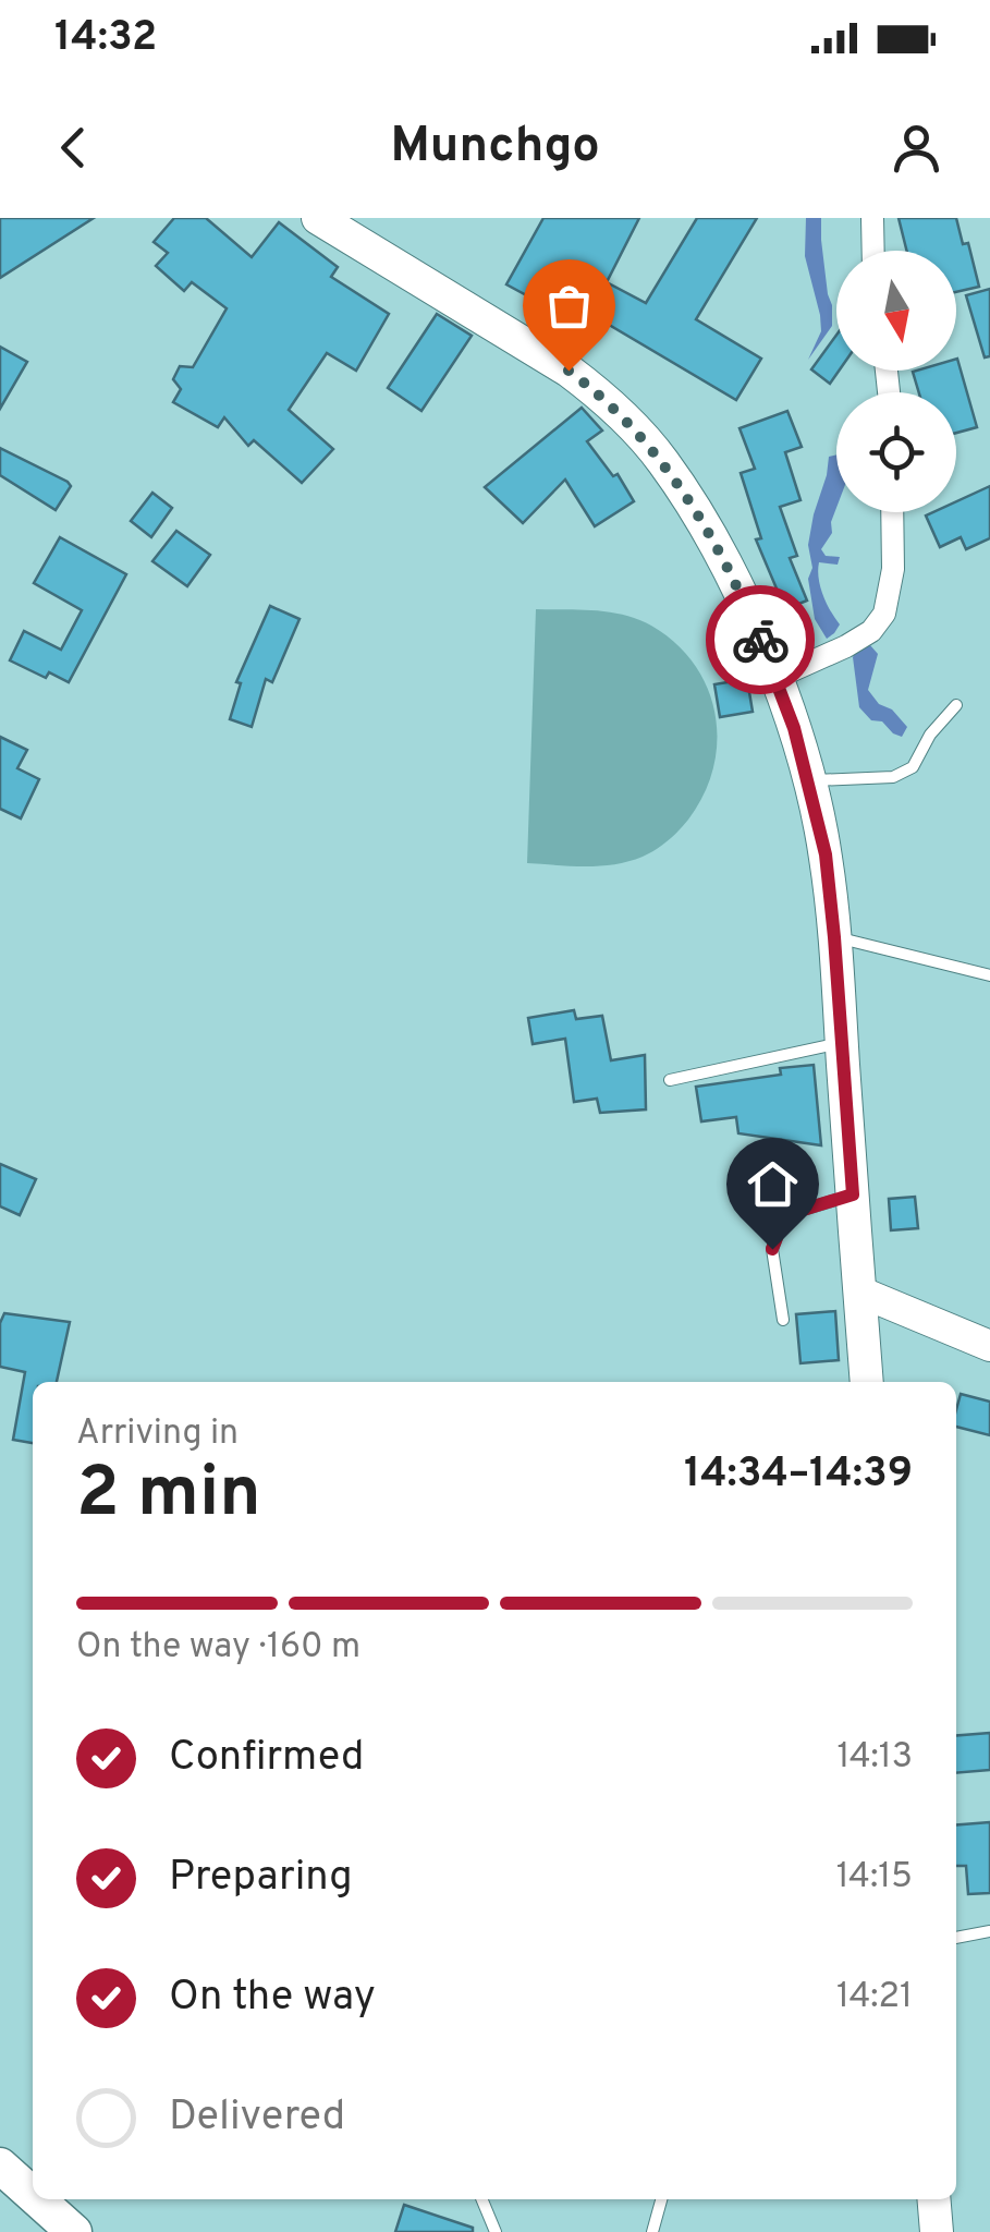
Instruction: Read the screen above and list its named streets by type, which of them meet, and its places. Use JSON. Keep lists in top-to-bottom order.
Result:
{
  "north": "bottom",
  "page": {
    "status": "14:32",
    "header": "Munchgo",
    "heading": ["2 min", "Arriving in", "14:34–14:39"],
    "bar": "On the way · 160 m",
    "list": [
      ["Confirmed", "14:13"],
      ["Preparing", "14:15"],
      ["On the way", "14:21"],
      "Delivered"
    ]
  }
}
